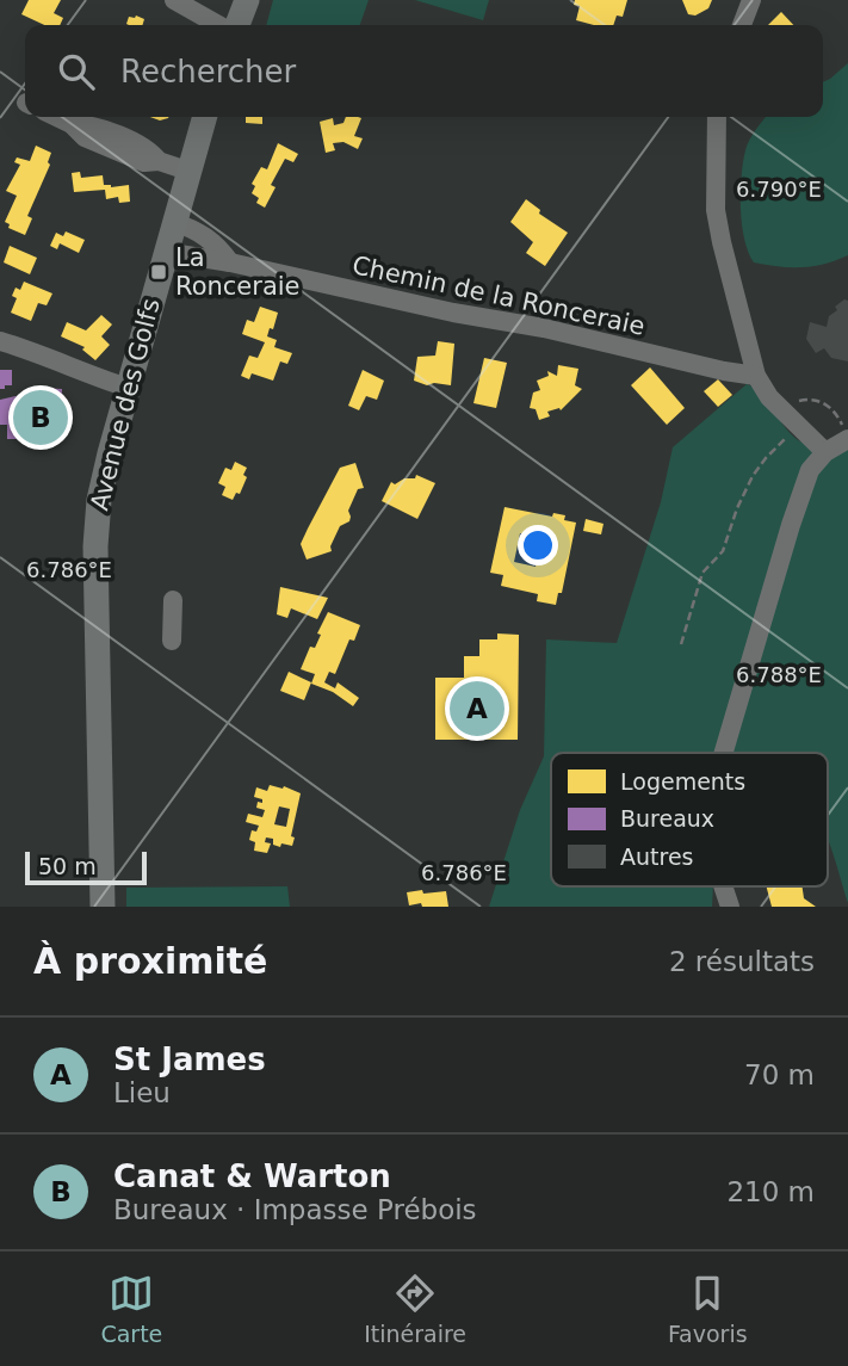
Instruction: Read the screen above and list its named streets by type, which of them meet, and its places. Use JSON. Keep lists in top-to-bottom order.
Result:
{
  "streets": {
    "main road": ["Avenue des Golfs"],
    "street": ["Chemin de la Ronceraie"]
  },
  "crossings": [
    ["Chemin de la Ronceraie", "Avenue des Golfs"]
  ],
  "places": {
    "transit": ["La Ronceraie"]
  },
  "legend": ["Logements", "Bureaux", "Autres"],
  "scale_bar": "50 m",
  "page": {
    "search": "Rechercher",
    "pins": ["B", "A"],
    "scale": "50 m",
    "heading": ["À proximité", "2 résultats"],
    "list": [
      {
        "mark": "A",
        "name": "St James",
        "note": "Lieu",
        "value": "70 m"
      },
      {
        "mark": "B",
        "name": "Canat & Warton",
        "note": "Bureaux · Impasse Prébois",
        "value": "210 m"
      }
    ],
    "nav": ["Carte", "Itinéraire", "Favoris"]
  },
  "coordinates": ["6.790°E", "6.786°E", "6.788°E"]
}
